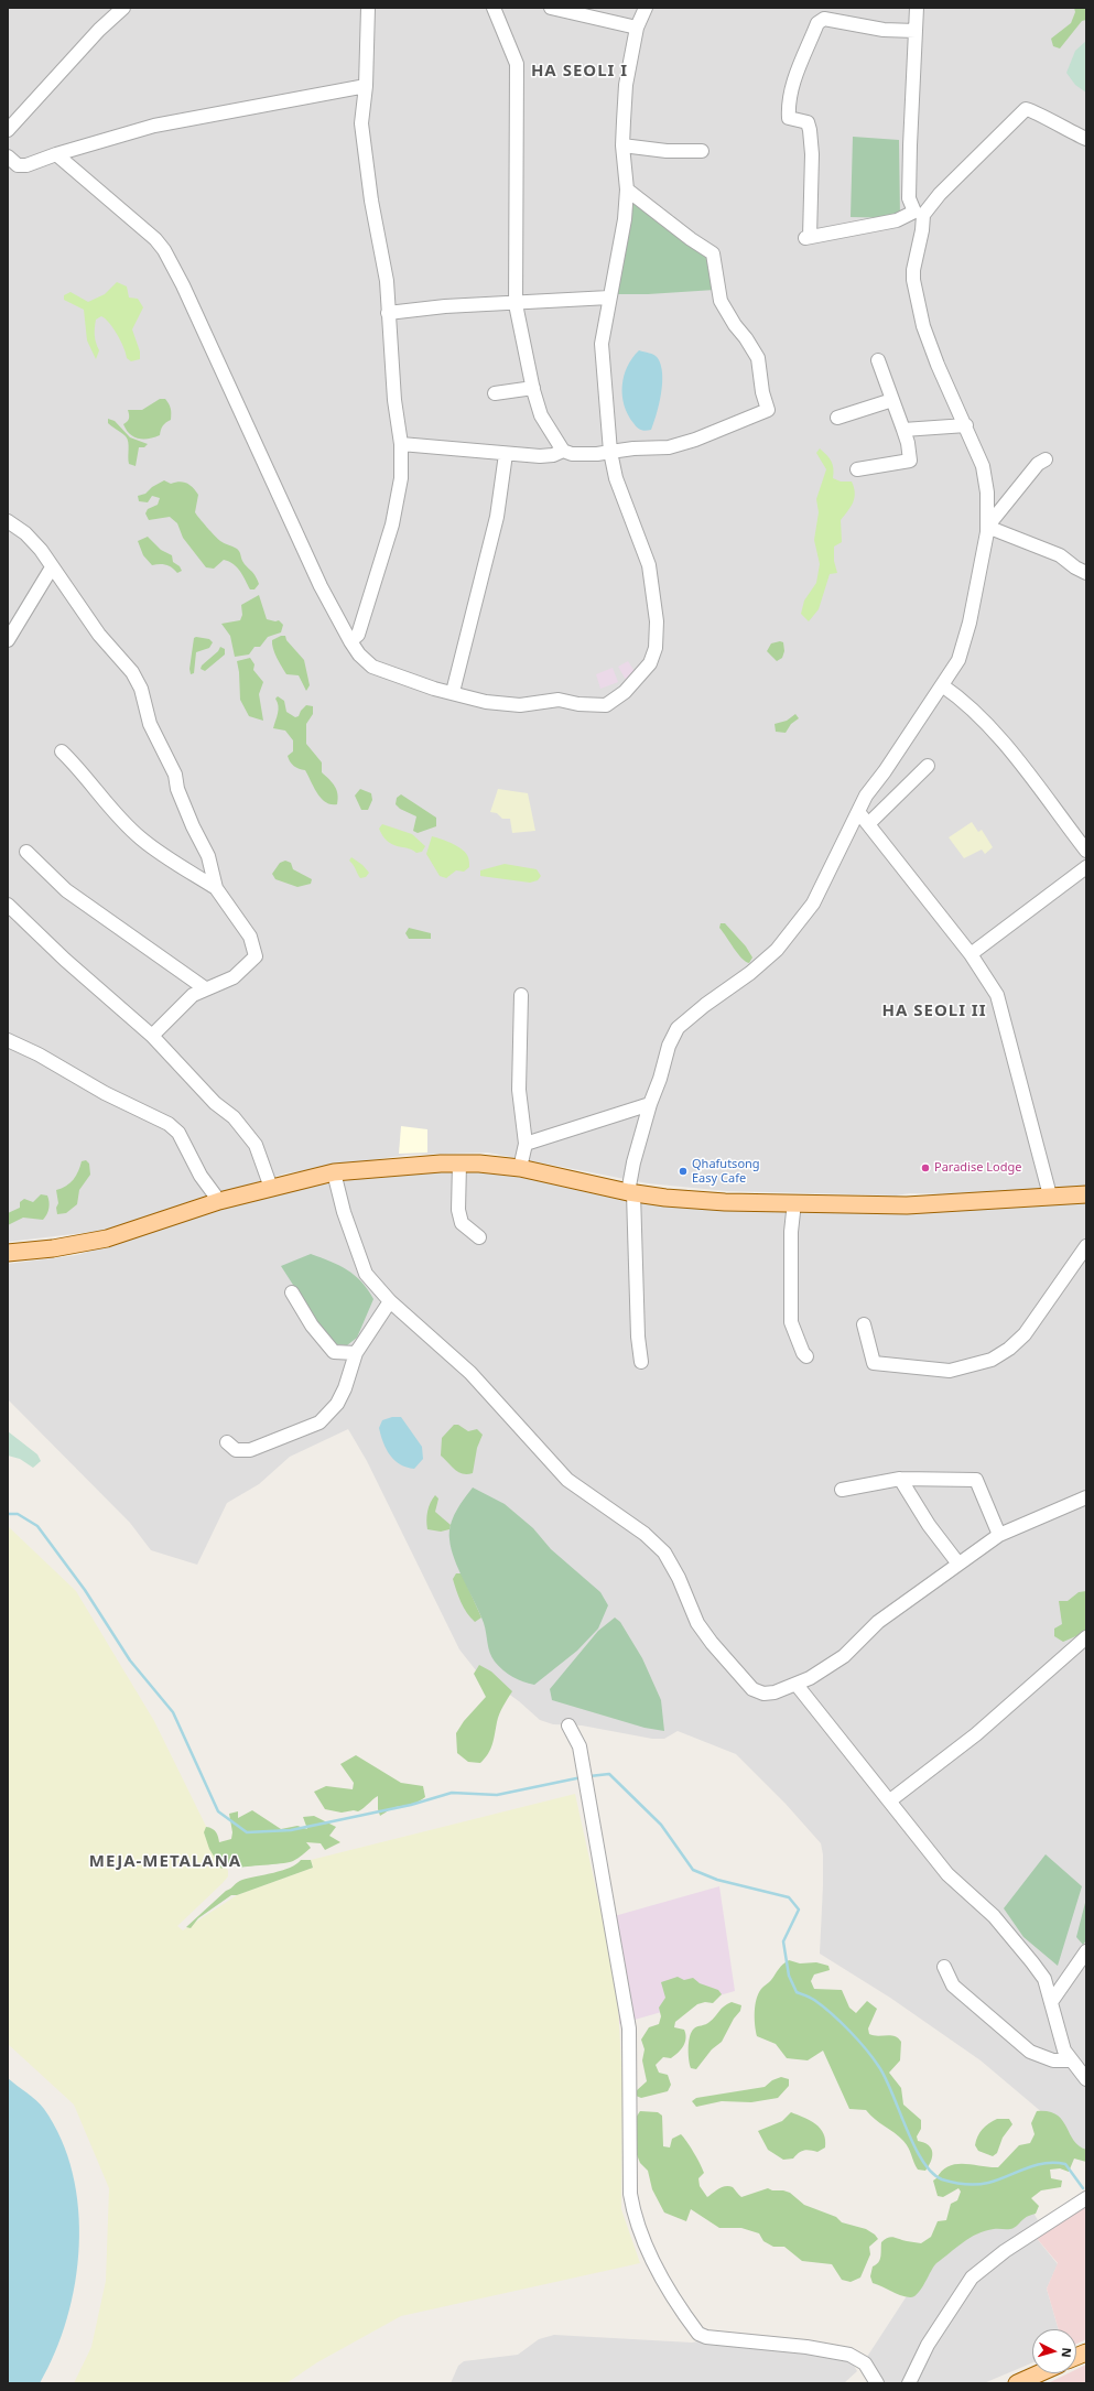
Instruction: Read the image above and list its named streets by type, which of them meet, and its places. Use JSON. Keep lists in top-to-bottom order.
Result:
{
  "districts": ["HA SEOLI I", "HA SEOLI II", "MEJA-METALANA"],
  "places": ["Paradise Lodge", "Qhafutsong Easy Cafe"],
  "north": "right"
}
